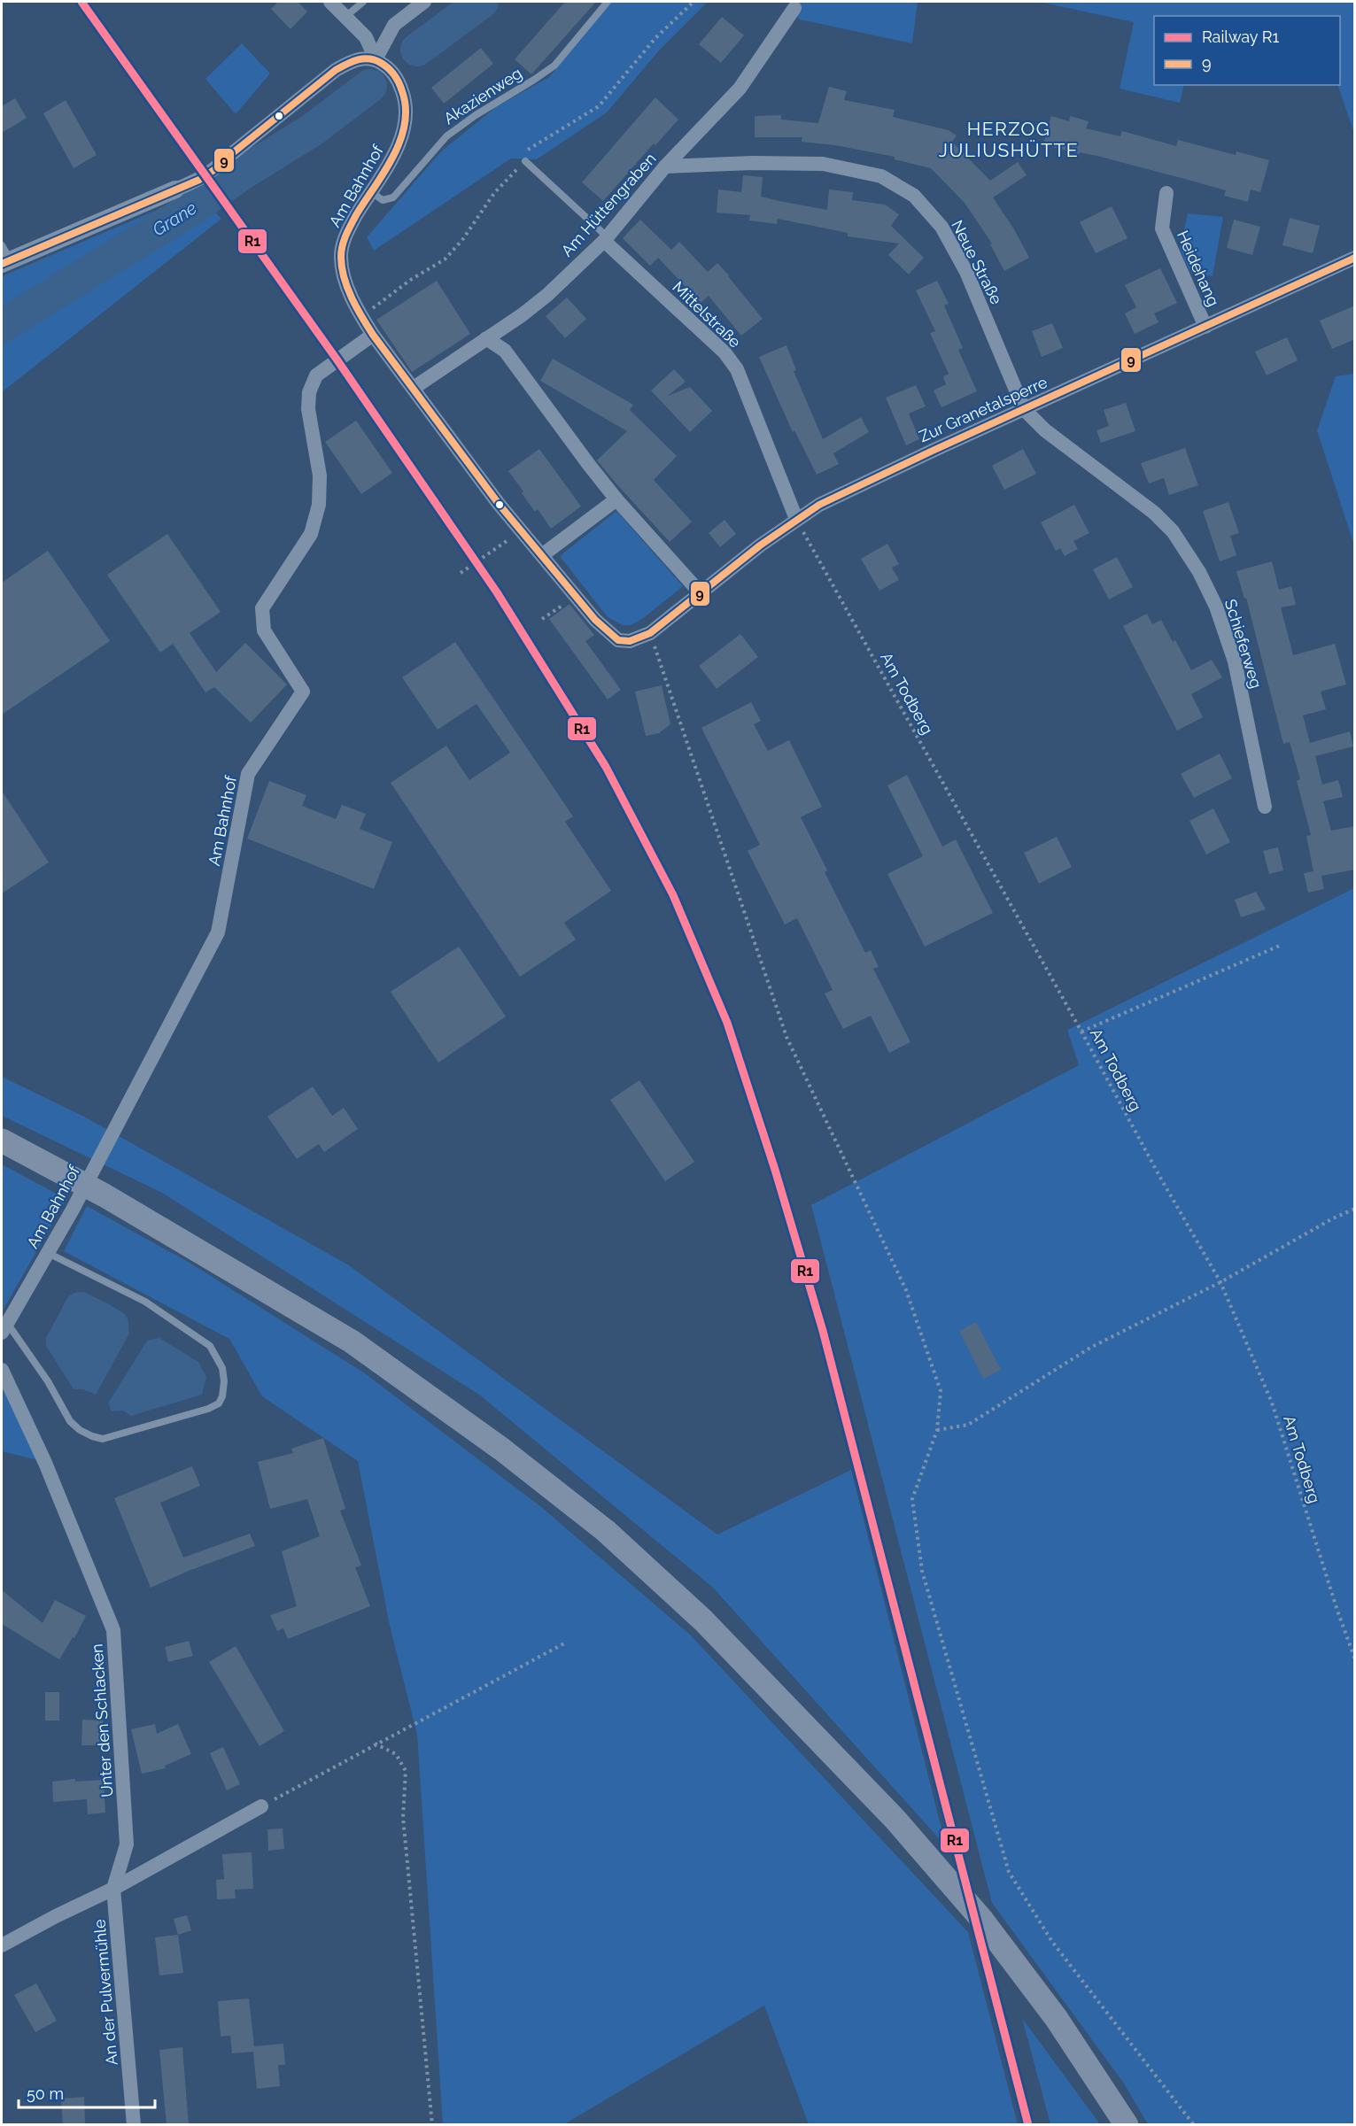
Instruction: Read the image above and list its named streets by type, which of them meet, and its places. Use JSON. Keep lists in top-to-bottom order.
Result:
{
  "streets": {
    "street": [
      "Am Bahnhof",
      "Am Hüttengraben",
      "Neue Straße",
      "Heidehang",
      "Mittelstraße",
      "Zur Granetalsperre",
      "Schieferweg",
      "Unter den Schlacken",
      "An der Pulvermühle"
    ],
    "lane": ["Akazienweg"],
    "path": ["Am Todberg"]
  },
  "crossings": [
    ["Akazienweg", "Am Bahnhof"],
    ["Am Bahnhof", "Am Hüttengraben"],
    ["Am Bahnhof", "Zur Granetalsperre"],
    ["Am Hüttengraben", "Neue Straße"],
    ["Am Hüttengraben", "Mittelstraße"],
    ["Neue Straße", "Zur Granetalsperre"],
    ["Neue Straße", "Schieferweg"],
    ["Heidehang", "Zur Granetalsperre"],
    ["Mittelstraße", "Zur Granetalsperre"],
    ["Mittelstraße", "Am Todberg"],
    ["Zur Granetalsperre", "Schieferweg"],
    ["Zur Granetalsperre", "Am Todberg"],
    ["Unter den Schlacken", "An der Pulvermühle"]
  ],
  "districts": ["HERZOG JULIUSHÜTTE"],
  "water": ["Grane"],
  "lines": ["rail line R1", "transit line 9"],
  "legend": ["Railway R1", "9"],
  "scale_bar": "50 m"
}
